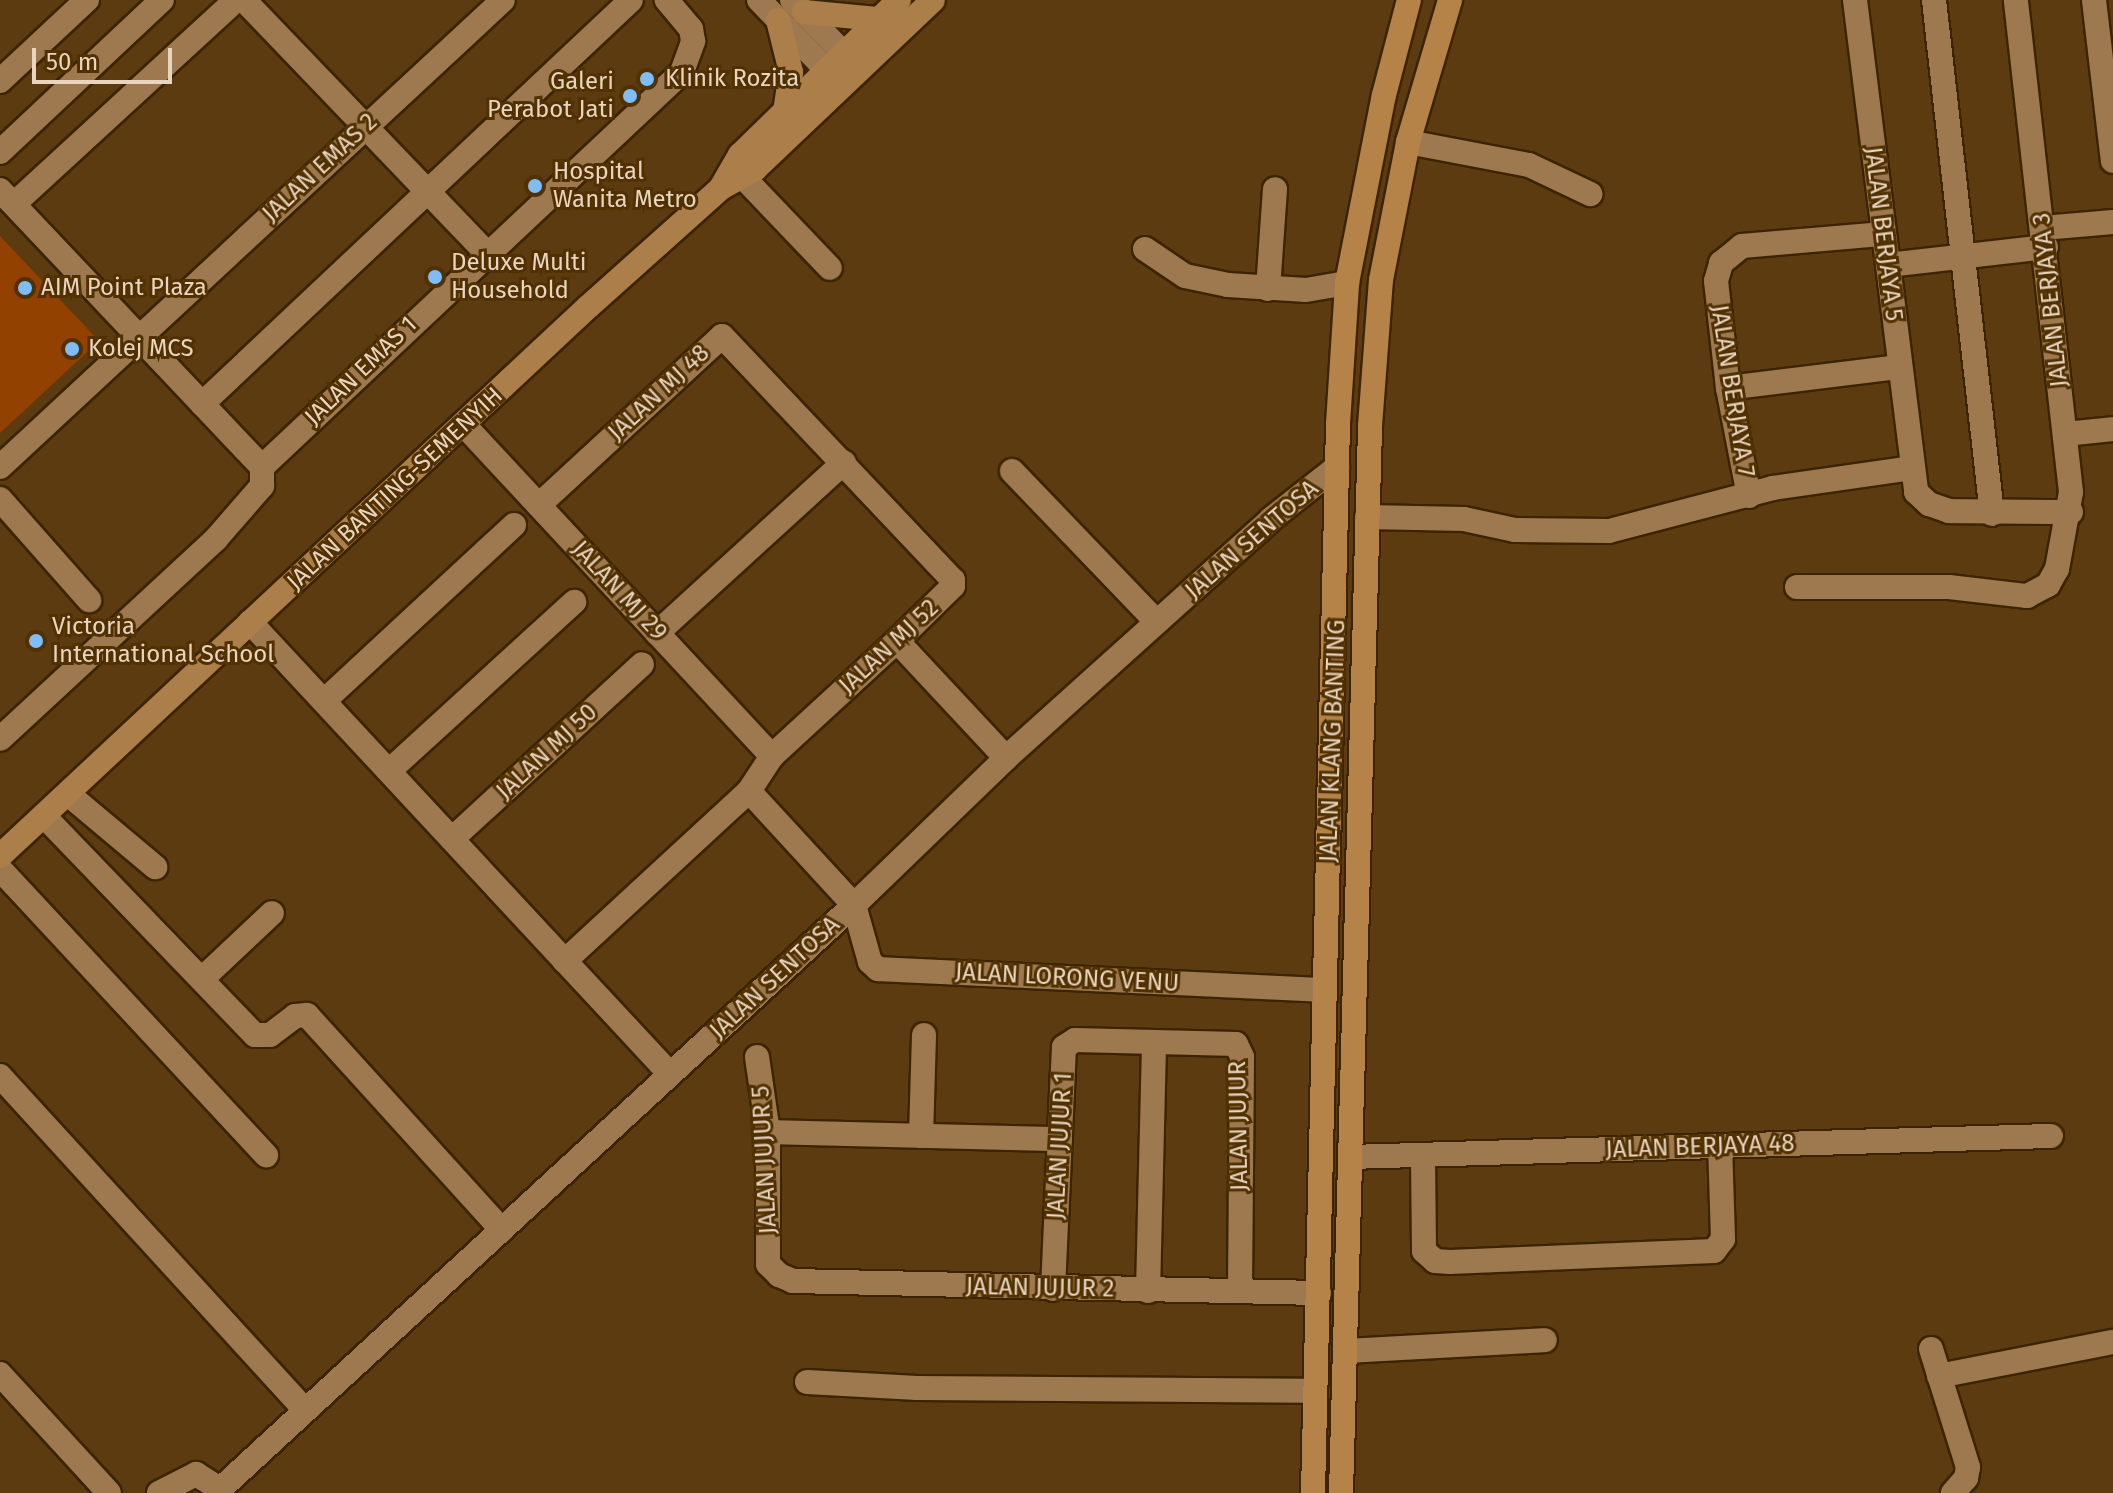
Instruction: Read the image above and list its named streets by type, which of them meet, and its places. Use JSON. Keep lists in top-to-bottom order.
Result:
{
  "streets": {
    "highway": ["JALAN KLANG BANTING"],
    "main road": ["JALAN BANTING-SEMENYIH"],
    "street": [
      "JALAN EMAS 2",
      "JALAN BERJAYA 5",
      "JALAN BERJAYA 3",
      "JALAN EMAS 1",
      "JALAN BERJAYA 7",
      "JALAN MJ 48",
      "JALAN SENTOSA",
      "JALAN MJ 29",
      "JALAN MJ 52",
      "JALAN MJ 50",
      "JALAN LORONG VENU",
      "JALAN JUJUR",
      "JALAN JUJUR 1",
      "JALAN BERJAYA 48",
      "JALAN JUJUR 5",
      "JALAN JUJUR 2"
    ]
  },
  "crossings": [
    ["JALAN BERJAYA 5", "JALAN BERJAYA 3"],
    ["JALAN BERJAYA 5", "JALAN BERJAYA 7"],
    ["JALAN MJ 48", "JALAN MJ 29"],
    ["JALAN MJ 48", "JALAN MJ 52"],
    ["JALAN BANTING-SEMENYIH", "JALAN MJ 29"],
    ["JALAN SENTOSA", "JALAN KLANG BANTING"],
    ["JALAN SENTOSA", "JALAN LORONG VENU"],
    ["JALAN MJ 29", "JALAN MJ 52"],
    ["JALAN KLANG BANTING", "JALAN LORONG VENU"],
    ["JALAN KLANG BANTING", "JALAN BERJAYA 48"],
    ["JALAN KLANG BANTING", "JALAN JUJUR 2"],
    ["JALAN JUJUR", "JALAN JUJUR 1"],
    ["JALAN JUJUR", "JALAN JUJUR 2"],
    ["JALAN JUJUR 1", "JALAN JUJUR 2"],
    ["JALAN JUJUR 5", "JALAN JUJUR 2"]
  ],
  "places": [
    "Klinik Rozita",
    "Galeri Perabot Jati",
    "Hospital Wanita Metro",
    "Deluxe Multi Household",
    "AIM Point Plaza",
    "Kolej MCS",
    "Victoria International School"
  ],
  "scale_bar": "50 m"
}
